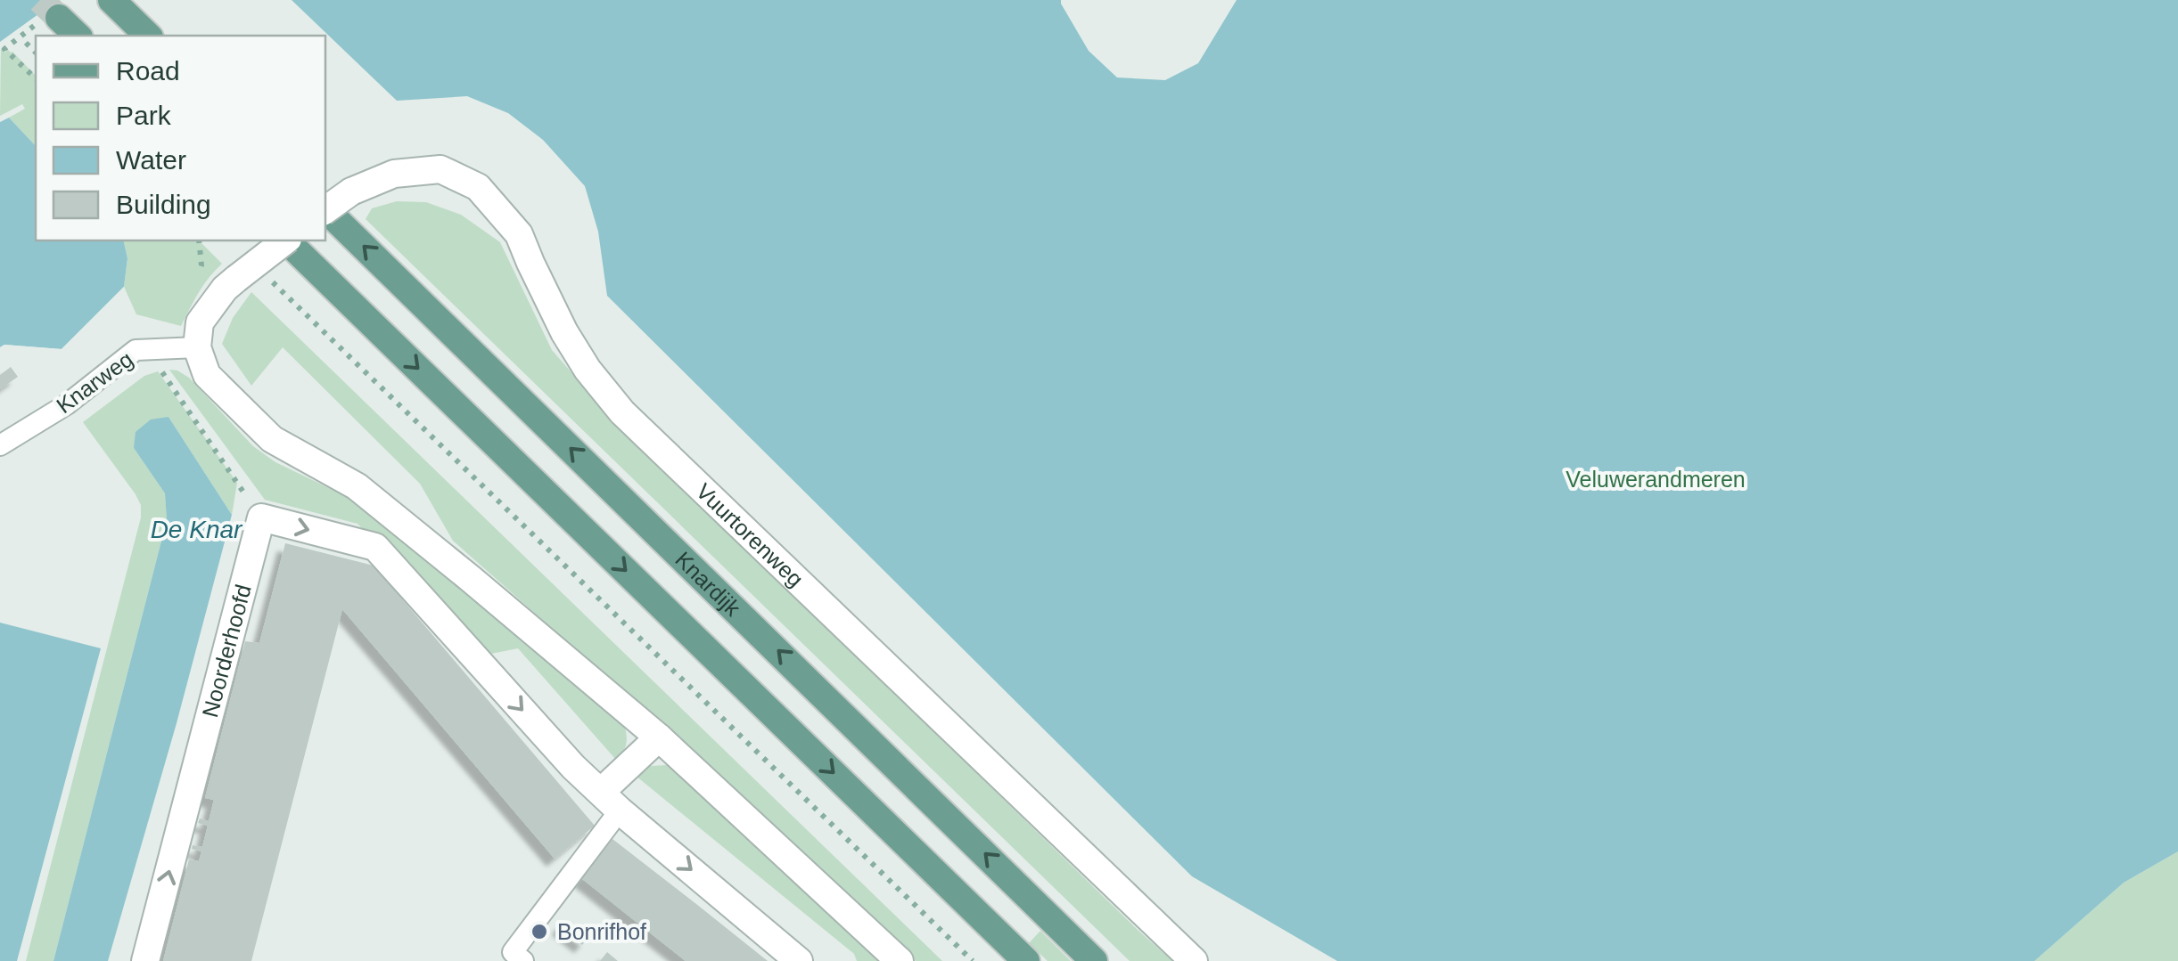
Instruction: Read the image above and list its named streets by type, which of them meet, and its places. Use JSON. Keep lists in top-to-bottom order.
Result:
{
  "streets": {
    "main road": ["Knardijk"],
    "street": ["Vuurtorenweg", "Noorderhoofd"],
    "lane": ["Knarweg"]
  },
  "one_way": ["Noorderhoofd"],
  "water": ["De Knar"],
  "parks": ["Veluwerandmeren"],
  "places": ["Bonrifhof"],
  "legend": [
    "Road",
    "Park",
    "Water",
    "Building"
  ]
}
